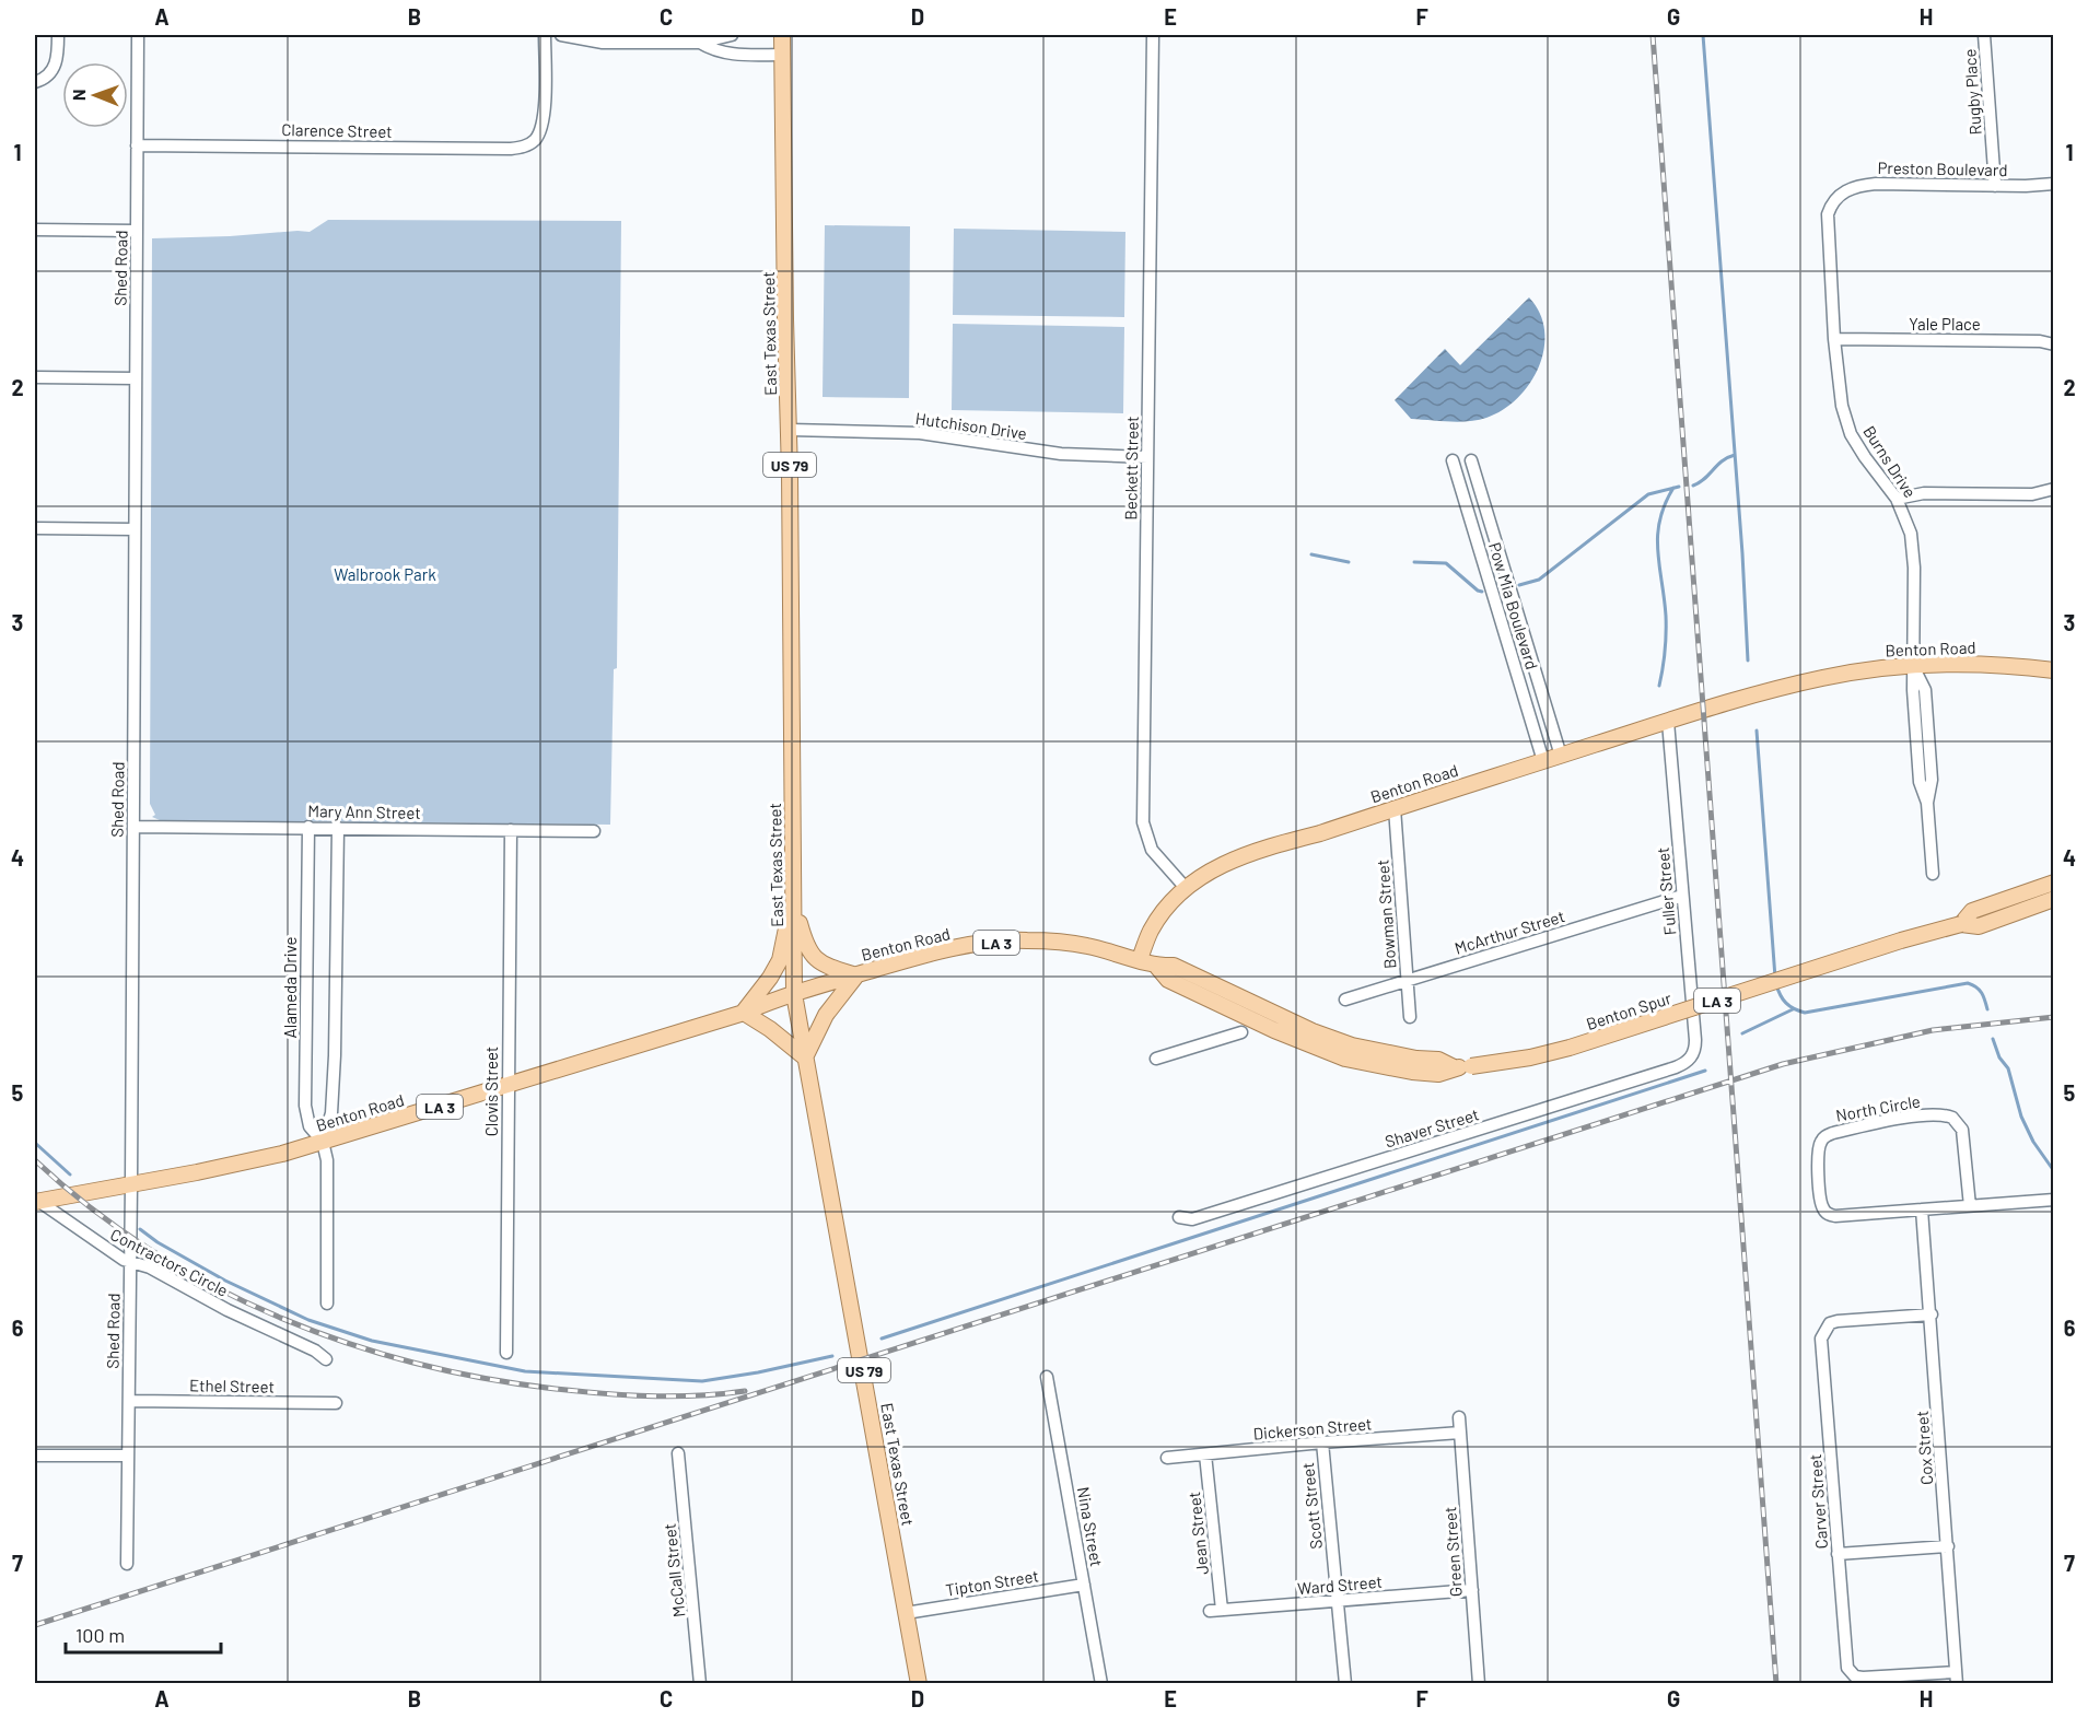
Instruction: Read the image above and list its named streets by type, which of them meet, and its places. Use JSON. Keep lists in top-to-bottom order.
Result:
{
  "streets": {
    "main road": [
      "East Texas Street",
      "US 79",
      "Benton Road",
      "LA 3",
      "Benton Spur"
    ],
    "street": [
      "Rugby Place",
      "Clarence Street",
      "Preston Boulevard",
      "Shed Road",
      "Yale Place",
      "Hutchison Drive",
      "Burns Drive",
      "Beckett Street",
      "Pow Mia Boulevard",
      "Mary Ann Street",
      "Fuller Street",
      "Bowman Street",
      "McArthur Street",
      "Alameda Drive",
      "Clovis Street",
      "North Circle",
      "Shaver Street",
      "Contractors Circle",
      "Ethel Street",
      "Dickerson Street",
      "Cox Street",
      "Carver Street",
      "Scott Street",
      "Nina Street",
      "Jean Street",
      "Green Street",
      "McCall Street",
      "Tipton Street",
      "Ward Street"
    ]
  },
  "crossings": [
    ["Rugby Place", "Preston Boulevard"],
    ["Clarence Street", "Shed Road"],
    ["Preston Boulevard", "Burns Drive"],
    ["Shed Road", "Benton Road"],
    ["Shed Road", "Mary Ann Street"],
    ["Shed Road", "Contractors Circle"],
    ["Shed Road", "Ethel Street"],
    ["Yale Place", "Burns Drive"],
    ["East Texas Street", "Hutchison Drive"],
    ["East Texas Street", "Benton Road"],
    ["East Texas Street", "Tipton Street"],
    ["Hutchison Drive", "Beckett Street"],
    ["Burns Drive", "Benton Road"],
    ["Beckett Street", "Benton Road"],
    ["Pow Mia Boulevard", "Benton Road"],
    ["Benton Road", "Fuller Street"],
    ["Benton Road", "Bowman Street"],
    ["Benton Road", "Alameda Drive"],
    ["Benton Road", "Benton Spur"],
    ["Benton Road", "Clovis Street"],
    ["Benton Road", "Contractors Circle"],
    ["Mary Ann Street", "Alameda Drive"],
    ["Mary Ann Street", "Clovis Street"],
    ["Fuller Street", "McArthur Street"],
    ["Fuller Street", "Shaver Street"],
    ["Bowman Street", "McArthur Street"],
    ["North Circle", "Cox Street"],
    ["Dickerson Street", "Scott Street"],
    ["Dickerson Street", "Jean Street"],
    ["Dickerson Street", "Green Street"],
    ["Cox Street", "Carver Street"],
    ["Scott Street", "Ward Street"],
    ["Nina Street", "Tipton Street"],
    ["Jean Street", "Ward Street"],
    ["Green Street", "Ward Street"]
  ],
  "parks": ["Walbrook Park"],
  "scale_bar": "100 m",
  "north": "left",
  "grid": {
    "columns": [
      "A",
      "B",
      "C",
      "D",
      "E",
      "F",
      "G",
      "H"
    ],
    "rows": [
      "1",
      "2",
      "3",
      "4",
      "5",
      "6",
      "7"
    ]
  }
}
